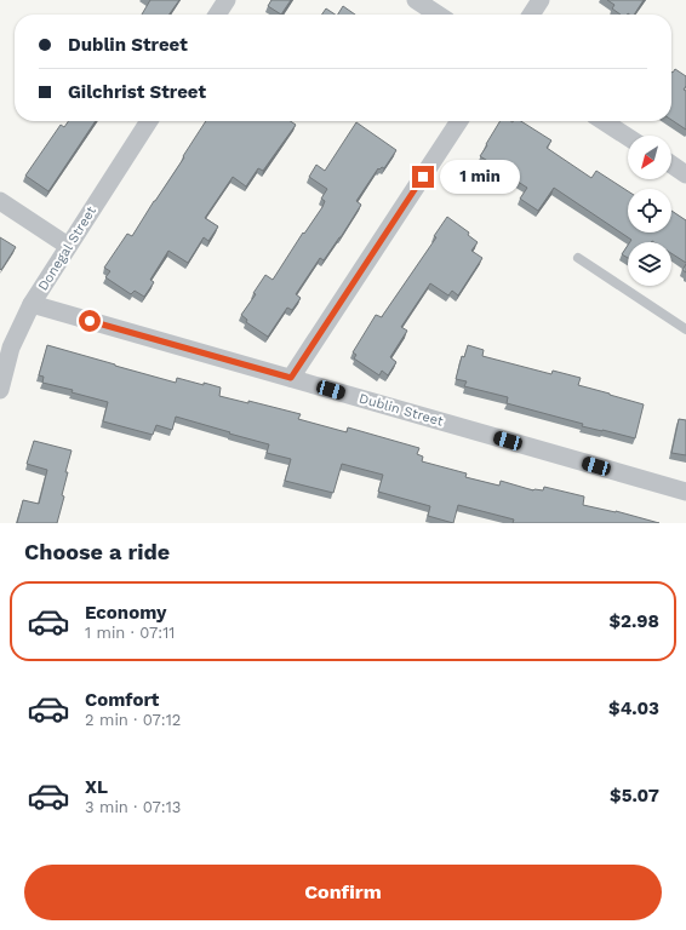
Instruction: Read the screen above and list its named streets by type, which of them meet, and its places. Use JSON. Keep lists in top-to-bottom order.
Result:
{
  "streets": {
    "street": ["Donegal Street", "Dublin Street"]
  },
  "crossings": [
    ["Donegal Street", "Dublin Street"]
  ],
  "north": "bottom left",
  "page": {
    "banner": ["Dublin Street", "Gilchrist Street"],
    "bubble": "1 min",
    "heading": "Choose a ride",
    "list": [
      {
        "name": "Economy",
        "note": "1 min · 07:11",
        "value": "$2.98"
      },
      {
        "name": "Comfort",
        "note": "2 min · 07:12",
        "value": "$4.03"
      },
      {
        "name": "XL",
        "note": "3 min · 07:13",
        "value": "$5.07"
      }
    ],
    "buttons": "Confirm"
  }
}
